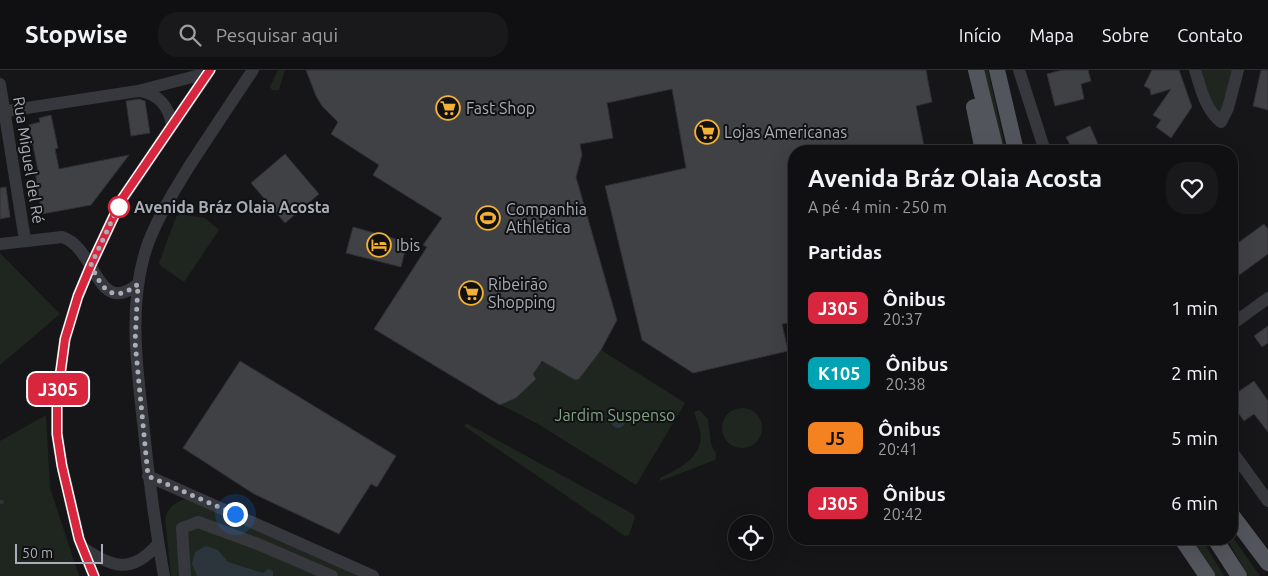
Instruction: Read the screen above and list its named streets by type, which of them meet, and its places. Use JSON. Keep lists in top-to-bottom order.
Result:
{
  "streets": {
    "street": ["Rua Miguel del Ré"]
  },
  "parks": ["Jardim Suspenso"],
  "places": {
    "supermarket": ["Fast Shop", "Lojas Americanas", "Ribeirão Shopping"],
    "other": ["Avenida Bráz Olaia Acosta"],
    "sports": ["Companhia Athletica"],
    "hotel": ["Ibis"]
  },
  "lines": ["bus line J305"],
  "scale_bar": "50 m",
  "page": {
    "header": "Stopwise",
    "search": "Pesquisar aqui",
    "nav": [
      "Início",
      "Mapa",
      "Sobre",
      "Contato"
    ],
    "on_map": "J305",
    "heading": [
      ["Avenida Bráz Olaia Acosta", "A pé · 4 min · 250 m"],
      "Partidas"
    ],
    "list": [
      {
        "mark": "J305",
        "name": "Ônibus",
        "note": "20:37",
        "value": "1 min"
      },
      {
        "mark": "K105",
        "name": "Ônibus",
        "note": "20:38",
        "value": "2 min"
      },
      {
        "mark": "J5",
        "name": "Ônibus",
        "note": "20:41",
        "value": "5 min"
      },
      {
        "mark": "J305",
        "name": "Ônibus",
        "note": "20:42",
        "value": "6 min"
      }
    ],
    "scale": "50 m"
  }
}
